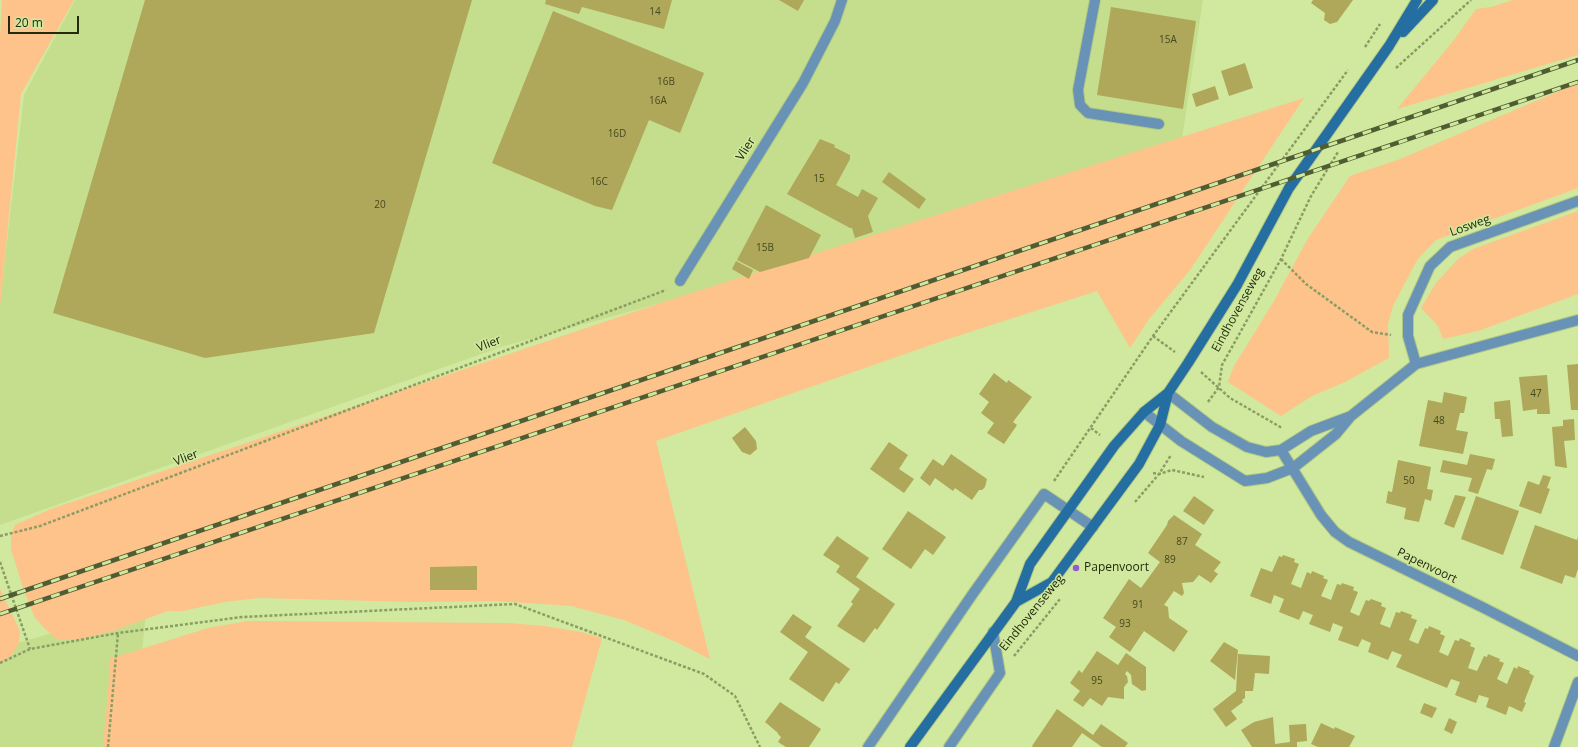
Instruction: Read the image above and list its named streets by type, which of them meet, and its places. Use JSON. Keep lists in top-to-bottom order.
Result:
{
  "streets": {
    "main road": ["Eindhovenseweg"],
    "street": ["Vlier", "Losweg", "Papenvoort"]
  },
  "places": ["Papenvoort"],
  "house_numbers": [
    "14",
    "15A",
    "16B",
    "16A",
    "16D",
    "15",
    "16C",
    "20",
    "15B",
    "47",
    "48",
    "50",
    "87",
    "89",
    "91",
    "93",
    "95"
  ],
  "scale_bar": "20 m"
}
